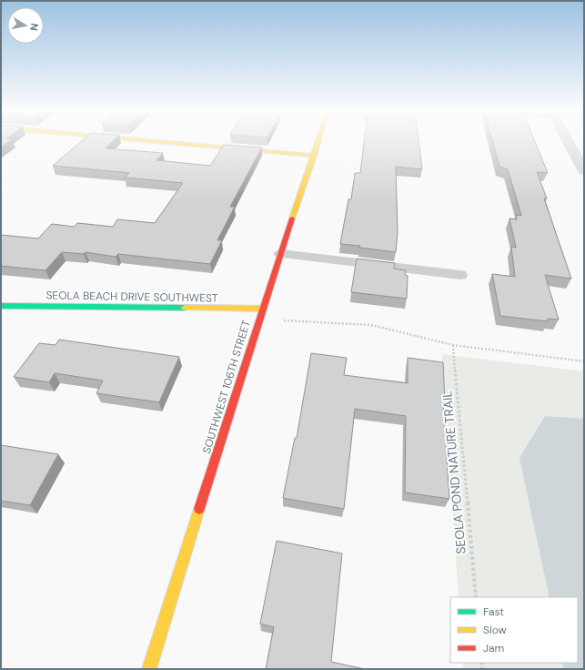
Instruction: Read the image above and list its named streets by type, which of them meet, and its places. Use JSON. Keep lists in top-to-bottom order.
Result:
{
  "streets": {
    "street": ["SEOLA BEACH DRIVE SOUTHWEST", "SOUTHWEST 106TH STREET"],
    "path": ["SEOLA POND NATURE TRAIL"]
  },
  "crossings": [
    ["SEOLA BEACH DRIVE SOUTHWEST", "SOUTHWEST 106TH STREET"]
  ],
  "legend": ["Fast", "Slow", "Jam"],
  "north": "right"
}
